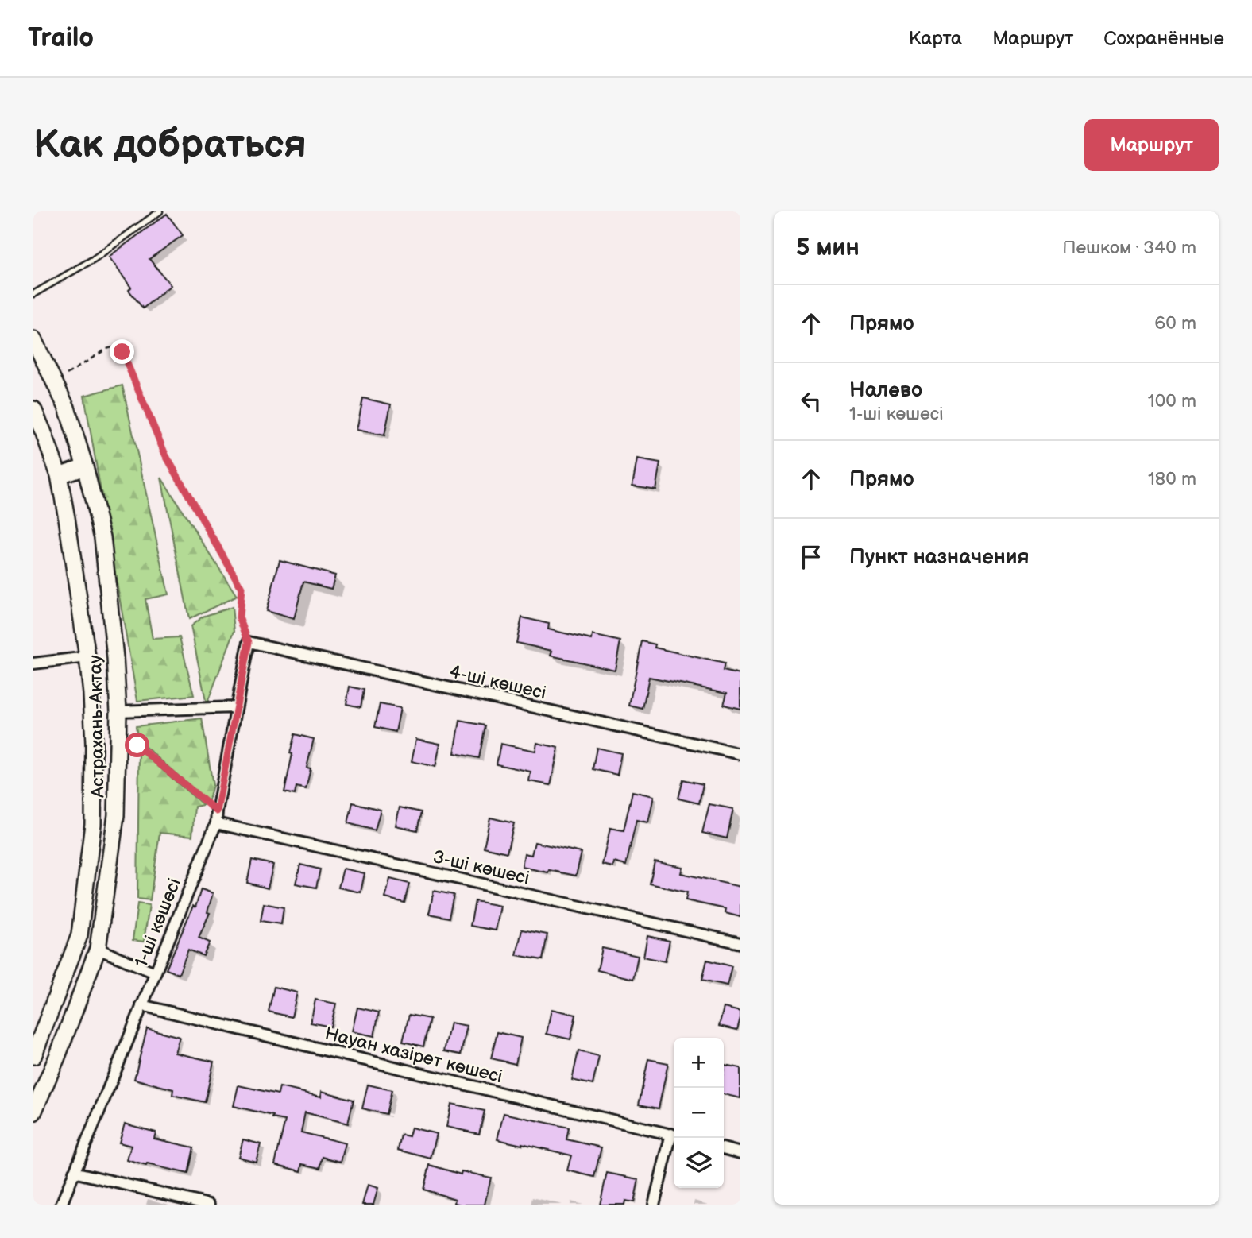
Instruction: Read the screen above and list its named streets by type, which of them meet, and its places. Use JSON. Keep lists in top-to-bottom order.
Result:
{
  "streets": {
    "highway": ["Астрахань-Актау"],
    "street": [
      "4-шi көшесі",
      "3-шi көшесі",
      "1-шi көшесі",
      "Науан хазірет көшесі"
    ]
  },
  "crossings": [
    ["4-шi көшесі", "1-шi көшесі"],
    ["3-шi көшесі", "1-шi көшесі"],
    ["1-шi көшесі", "Науан хазірет көшесі"]
  ],
  "page": {
    "header": "Trailo",
    "nav": ["Карта", "Маршрут", "Сохранённые"],
    "buttons": "Маршрут",
    "title": "Как добраться",
    "heading": ["5 мин", "Пешком · 340 m"],
    "list": [
      ["Прямо", "60 m"],
      ["Налево", "1-шi көшесі", "100 m"],
      ["Прямо", "180 m"],
      "Пункт назначения"
    ],
    "map_buttons": ["+", "−"]
  }
}
